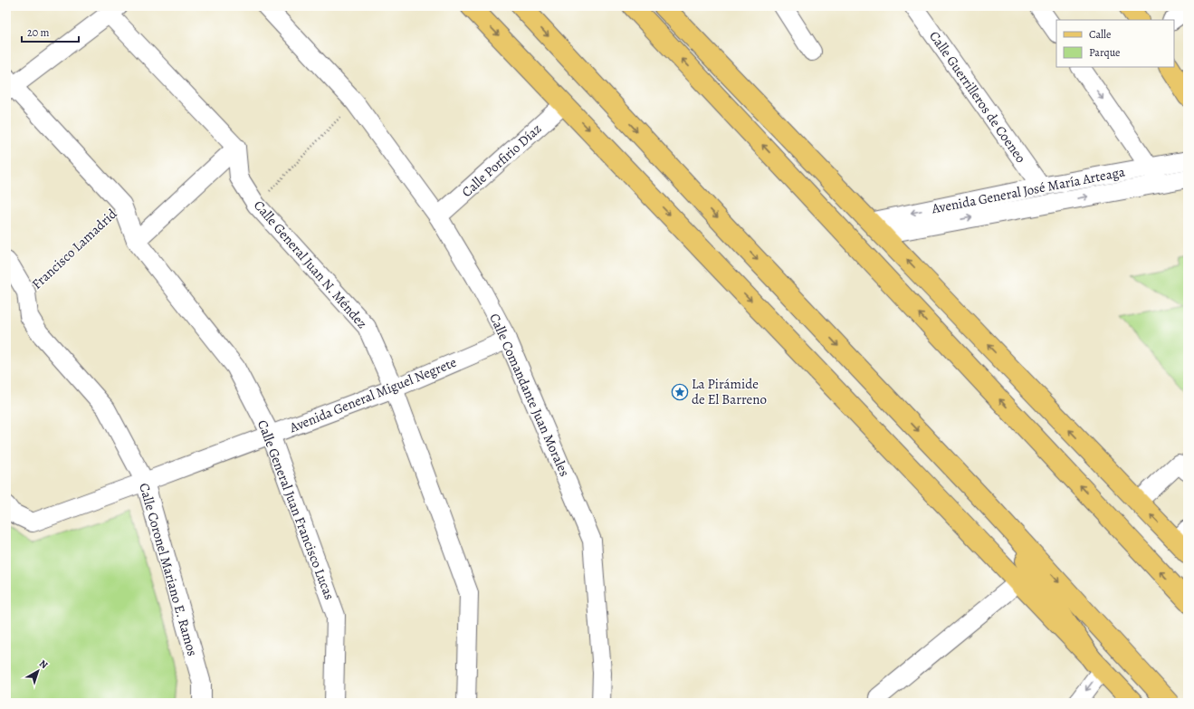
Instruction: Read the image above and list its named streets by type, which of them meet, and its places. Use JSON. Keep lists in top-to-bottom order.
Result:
{
  "streets": {
    "street": [
      "Calle Guerrilleros de Coeneo",
      "Calle Porfirio Díaz",
      "Avenida General José María Arteaga",
      "Calle General Juan N. Méndez",
      "Avenida General Miguel Negrete",
      "Calle Comandante Juan Morales",
      "Calle General Juan Francisco Lucas",
      "Calle Coronel Mariano E. Ramos"
    ],
    "path": ["Francisco Lamadrid"]
  },
  "crossings": [
    ["Calle Guerrilleros de Coeneo", "Avenida General José María Arteaga"],
    ["Calle Porfirio Díaz", "Calle Comandante Juan Morales"],
    ["Francisco Lamadrid", "Calle General Juan Francisco Lucas"],
    ["Francisco Lamadrid", "Calle Coronel Mariano E. Ramos"],
    ["Calle General Juan N. Méndez", "Avenida General Miguel Negrete"],
    ["Avenida General Miguel Negrete", "Calle Comandante Juan Morales"],
    ["Avenida General Miguel Negrete", "Calle General Juan Francisco Lucas"],
    ["Avenida General Miguel Negrete", "Calle Coronel Mariano E. Ramos"]
  ],
  "places": {
    "place": ["La Pirámide de El Barreno"]
  },
  "legend": ["Calle", "Parque"],
  "scale_bar": "20 m",
  "north": "top right"
}
